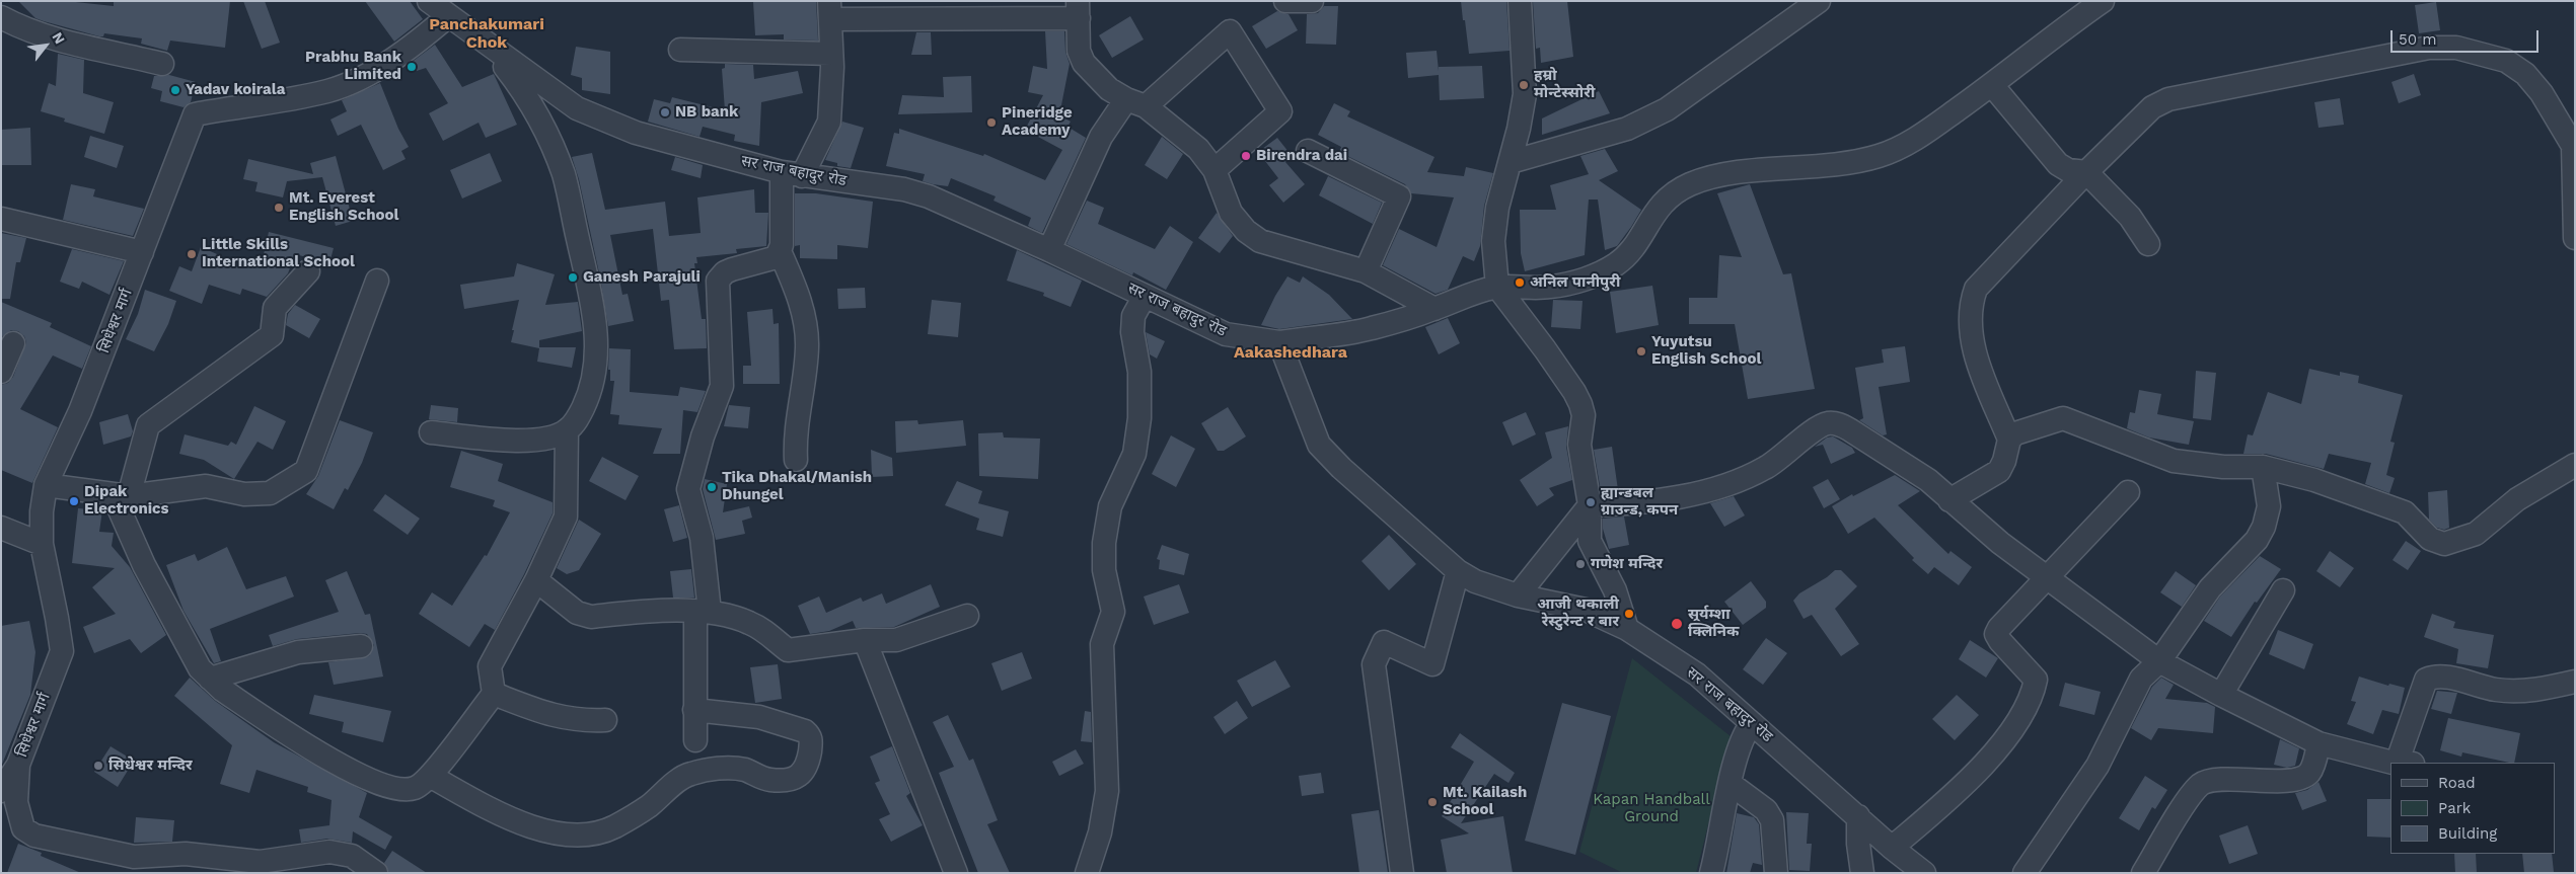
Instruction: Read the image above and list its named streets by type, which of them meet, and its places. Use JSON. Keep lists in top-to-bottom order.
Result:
{
  "streets": {
    "street": ["सर राज बहादुर रोड", "सिधेश्वर मार्ग"]
  },
  "crossings": [
    ["सर राज बहादुर रोड", "सिधेश्वर मार्ग"]
  ],
  "districts": ["Panchakumari Chok", "Aakashedhara"],
  "parks": ["Kapan Handball Ground"],
  "places": [
    "Prabhu Bank Limited",
    "हम्रो मोन्टेस्सोरी",
    "Yadav koirala",
    "NB bank",
    "Pineridge Academy",
    "Birendra dai",
    "Mt. Everest English School",
    "Little Skills International School",
    "Ganesh Parajuli",
    "अनिल पानीपुरी",
    "Yuyutsu English School",
    "Tika Dhakal/Manish Dhungel",
    "Dipak Electronics",
    "ह्यान्डबल ग्राउन्ड, कपन",
    "गणेश मन्दिर",
    "आजी थकाली रेस्टुरेन्ट र बार",
    "सूर्यम्शा क्लिनिक",
    "सिधेश्वर मन्दिर",
    "Mt. Kailash School"
  ],
  "legend": ["Road", "Park", "Building"],
  "scale_bar": "50 m",
  "north": "top right"
}
